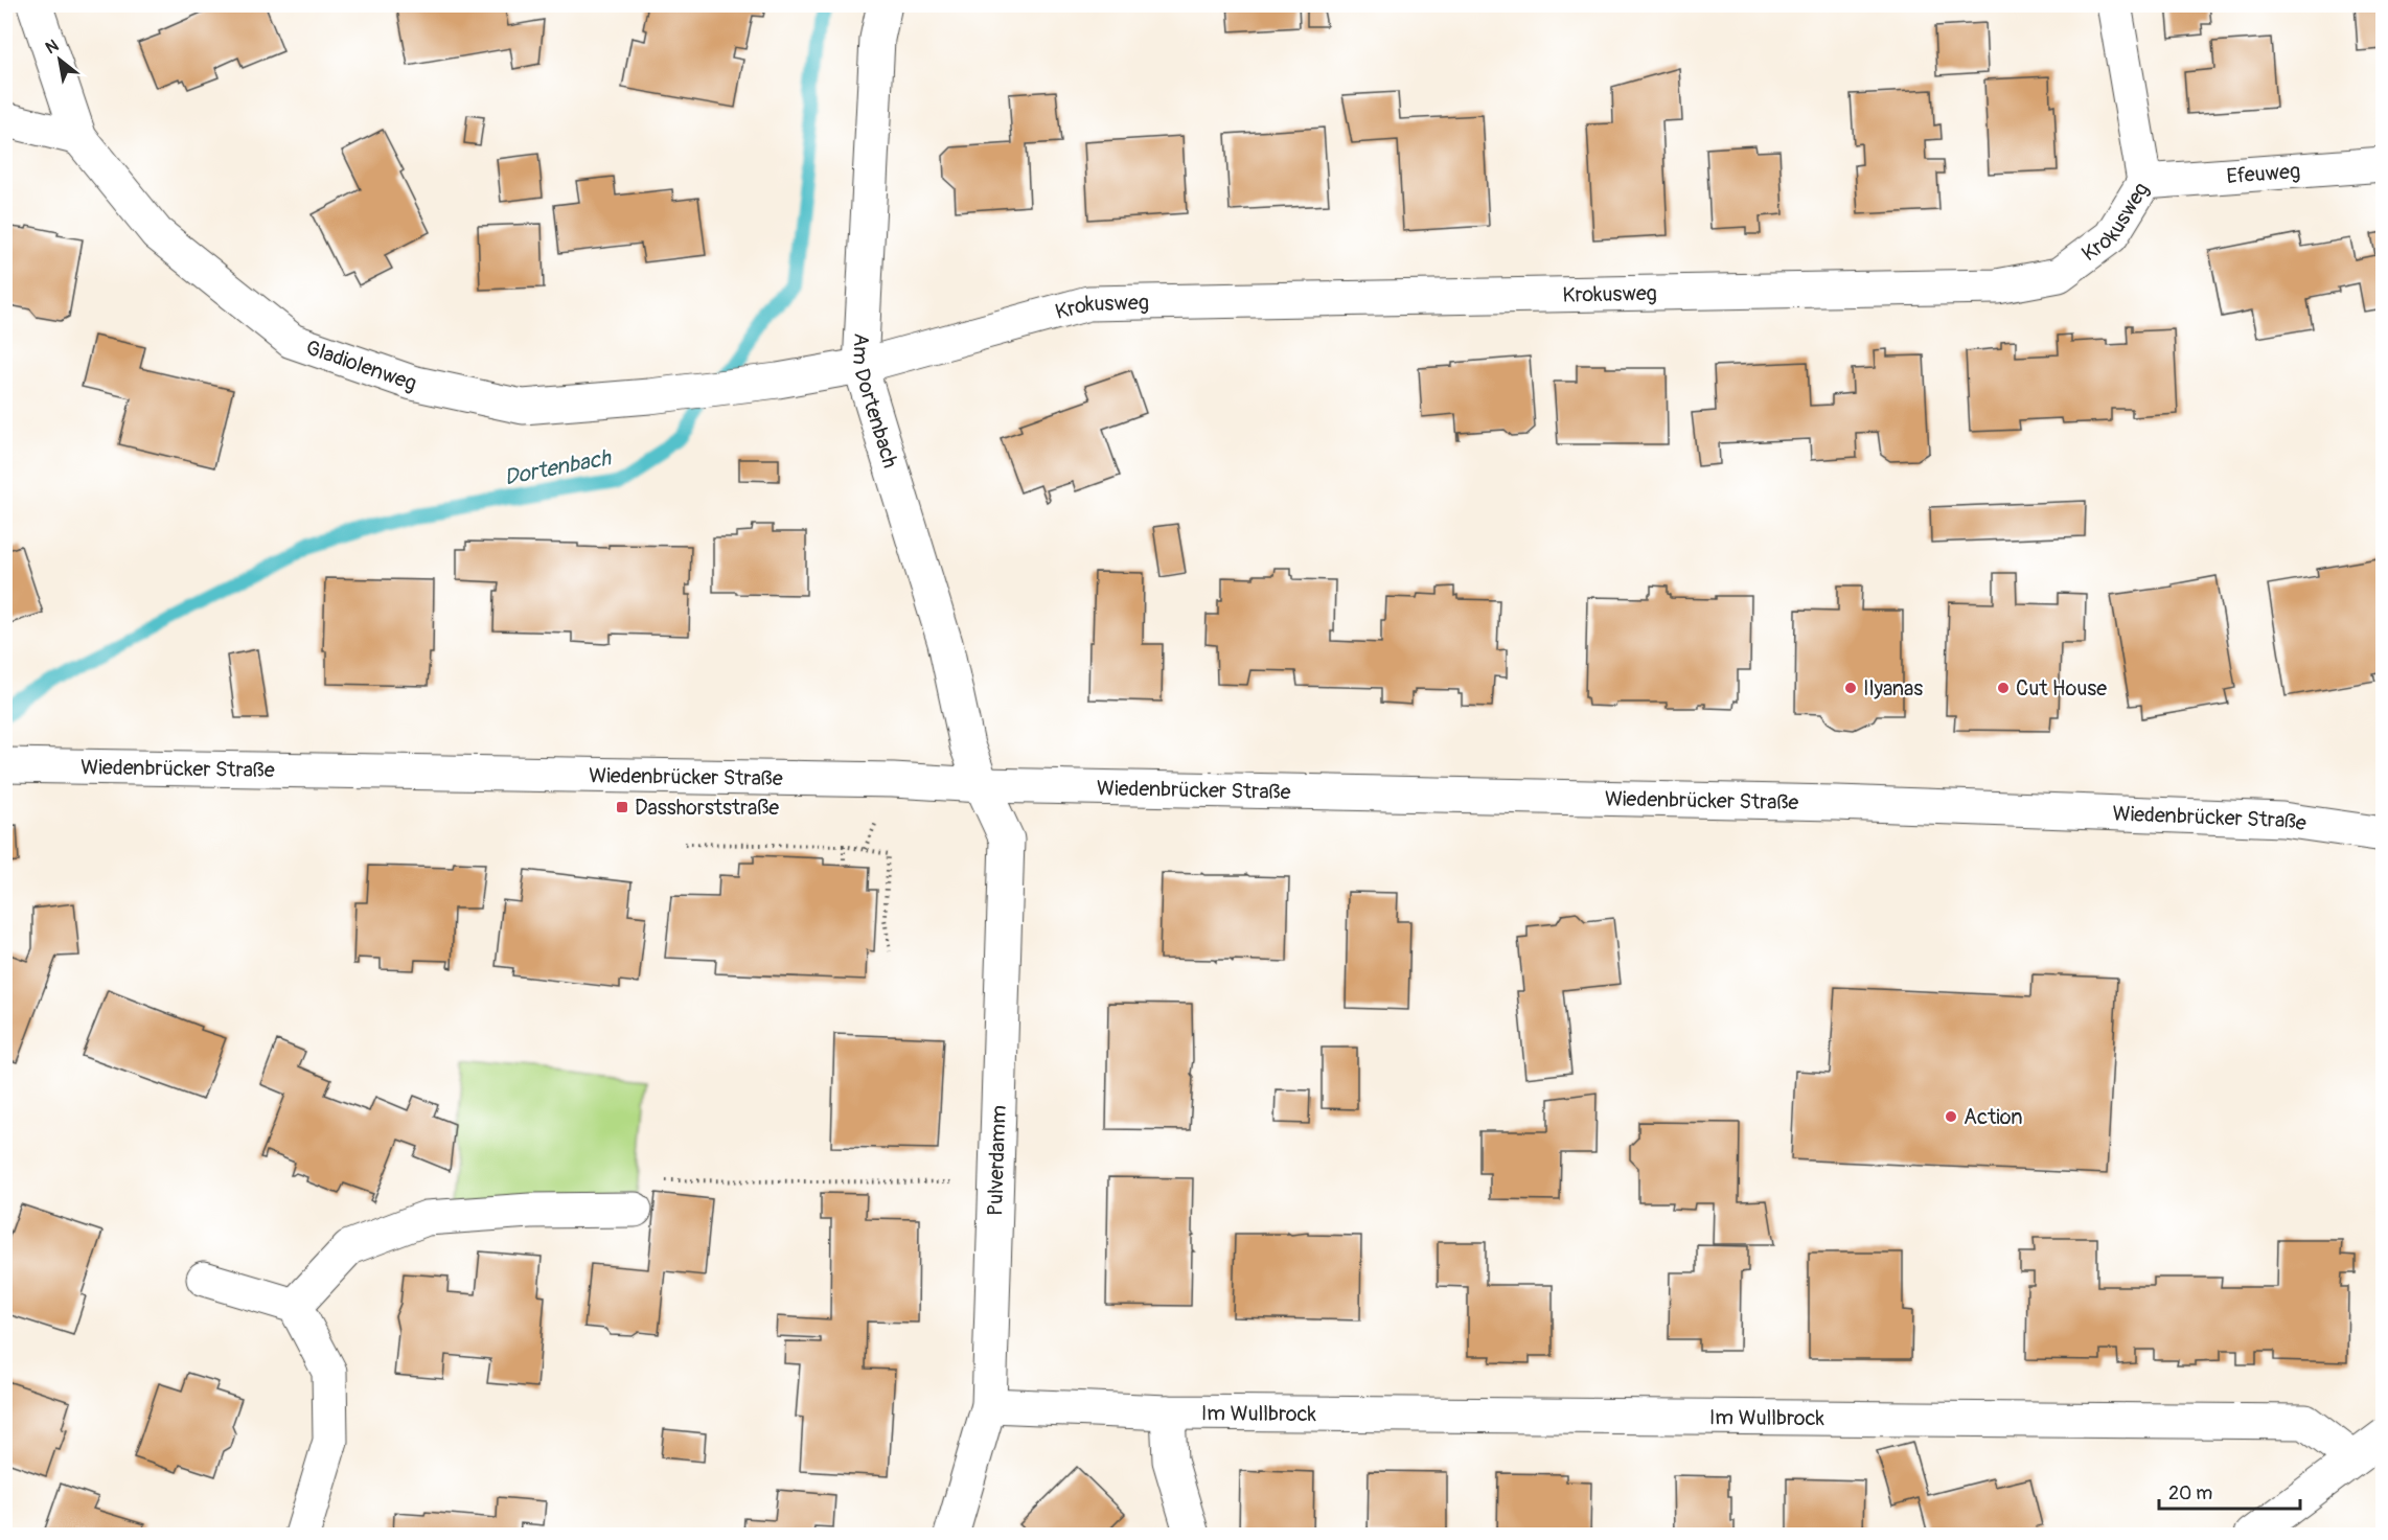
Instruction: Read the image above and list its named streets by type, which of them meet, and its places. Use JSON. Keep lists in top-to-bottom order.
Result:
{
  "streets": {
    "street": [
      "Efeuweg",
      "Krokusweg",
      "Gladiolenweg",
      "Am Dortenbach",
      "Wiedenbrücker Straße",
      "Pulverdamm",
      "Im Wullbrock"
    ]
  },
  "crossings": [
    ["Efeuweg", "Krokusweg"],
    ["Krokusweg", "Gladiolenweg"],
    ["Krokusweg", "Am Dortenbach"],
    ["Gladiolenweg", "Am Dortenbach"],
    ["Am Dortenbach", "Wiedenbrücker Straße"],
    ["Am Dortenbach", "Pulverdamm"],
    ["Wiedenbrücker Straße", "Pulverdamm"],
    ["Pulverdamm", "Im Wullbrock"]
  ],
  "water": ["Dortenbach"],
  "places": {
    "other": ["Ilyanas", "Cut House", "Action"],
    "transit": ["Dasshorststraße"]
  },
  "scale_bar": "20 m",
  "north": "top left"
}
